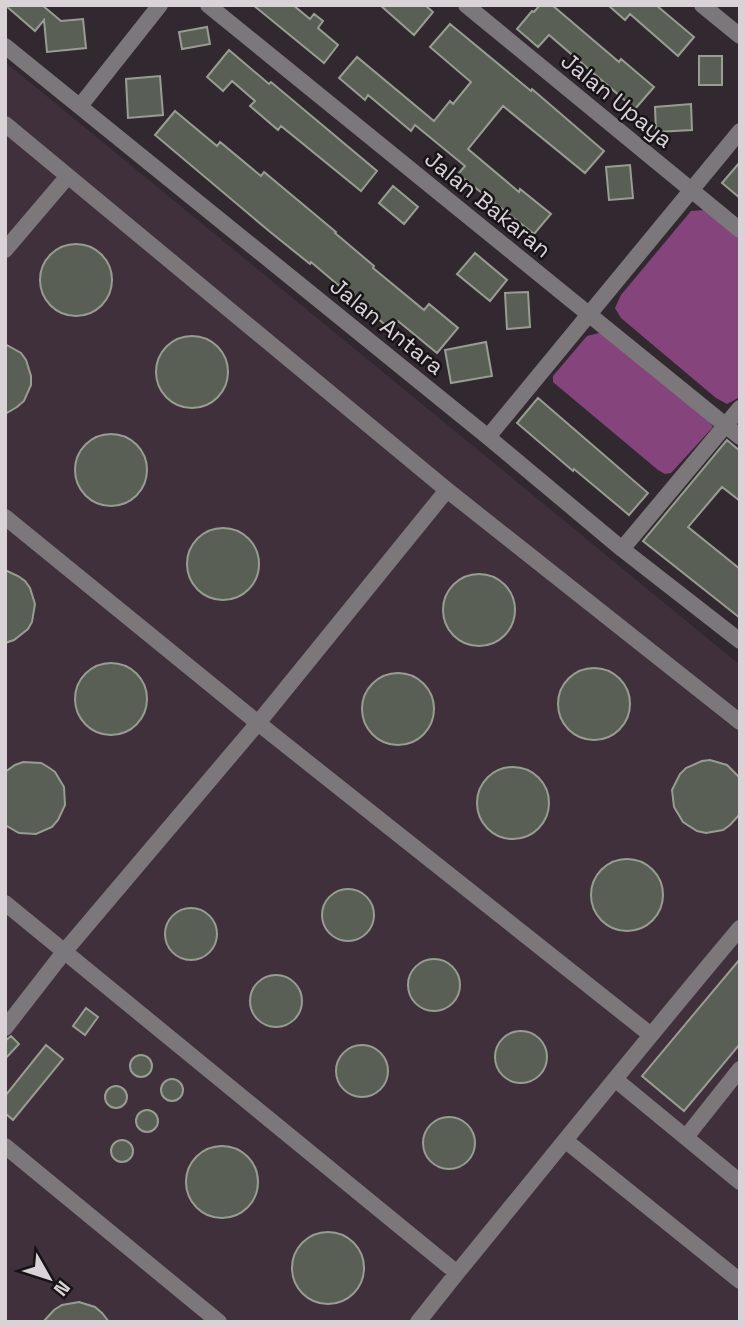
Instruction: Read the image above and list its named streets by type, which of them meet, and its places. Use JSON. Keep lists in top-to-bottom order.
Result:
{
  "streets": {
    "street": ["Jalan Upaya", "Jalan Bakaran", "Jalan Antara"]
  },
  "north": "bottom right"
}
